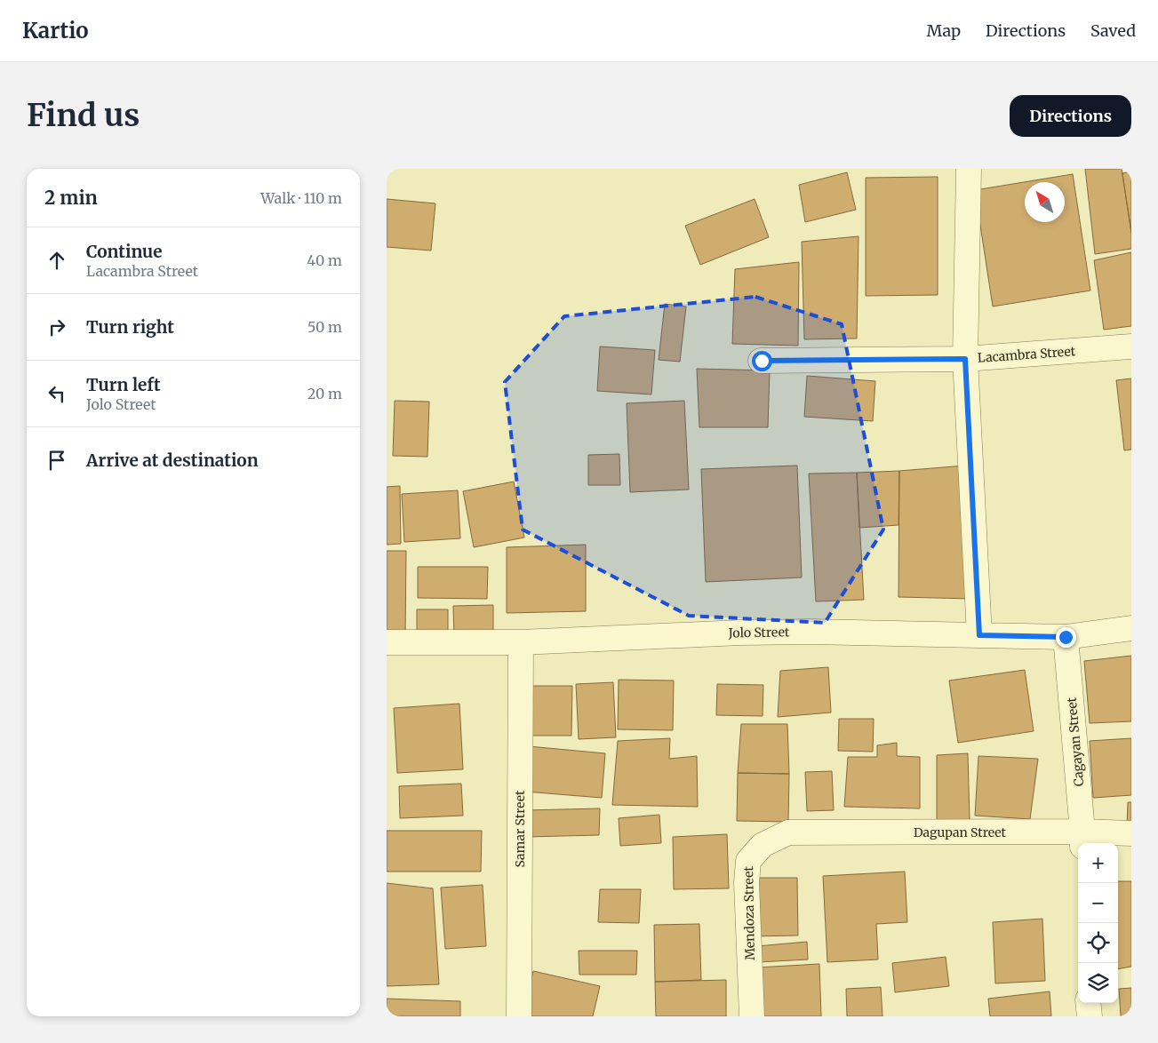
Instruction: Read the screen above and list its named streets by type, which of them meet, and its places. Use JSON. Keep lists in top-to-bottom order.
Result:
{
  "streets": {
    "street": [
      "Lacambra Street",
      "Jolo Street",
      "Cagayan Street",
      "Samar Street",
      "Dagupan Street",
      "Mendoza Street"
    ]
  },
  "crossings": [
    ["Jolo Street", "Cagayan Street"],
    ["Jolo Street", "Samar Street"],
    ["Cagayan Street", "Dagupan Street"],
    ["Dagupan Street", "Mendoza Street"]
  ],
  "north": "top left",
  "page": {
    "header": "Kartio",
    "nav": ["Map", "Directions", "Saved"],
    "buttons": "Directions",
    "title": "Find us",
    "heading": ["2 min", "Walk · 110 m"],
    "list": [
      ["Continue", "Lacambra Street", "40 m"],
      ["Turn right", "50 m"],
      ["Turn left", "Jolo Street", "20 m"],
      "Arrive at destination"
    ],
    "map_buttons": ["+", "−"]
  }
}
